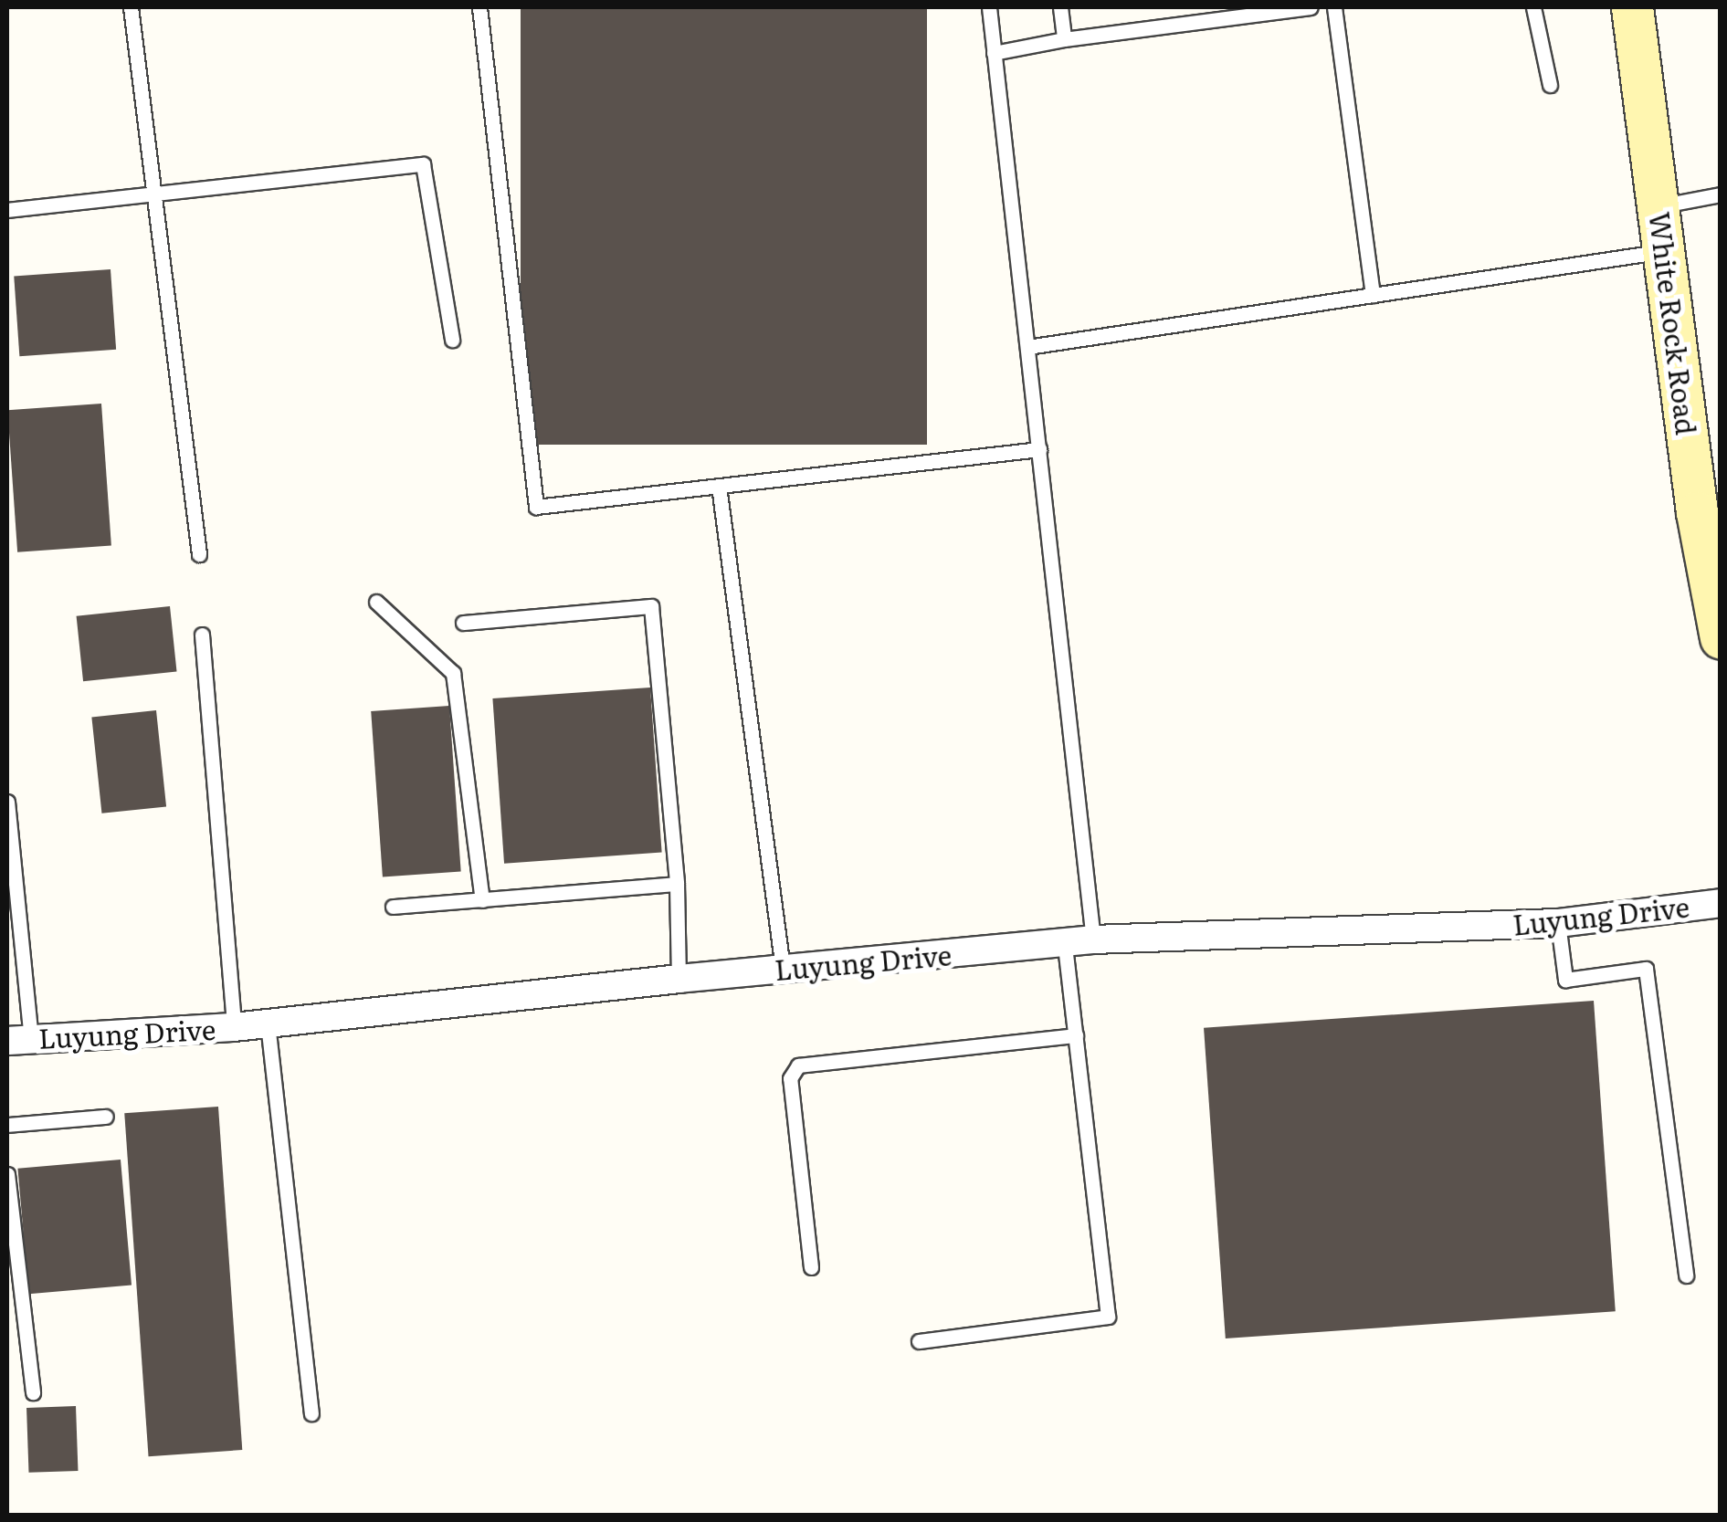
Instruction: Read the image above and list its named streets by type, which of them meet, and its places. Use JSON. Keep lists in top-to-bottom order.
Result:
{
  "streets": {
    "main road": ["White Rock Road"],
    "street": ["Luyung Drive"]
  }
}
